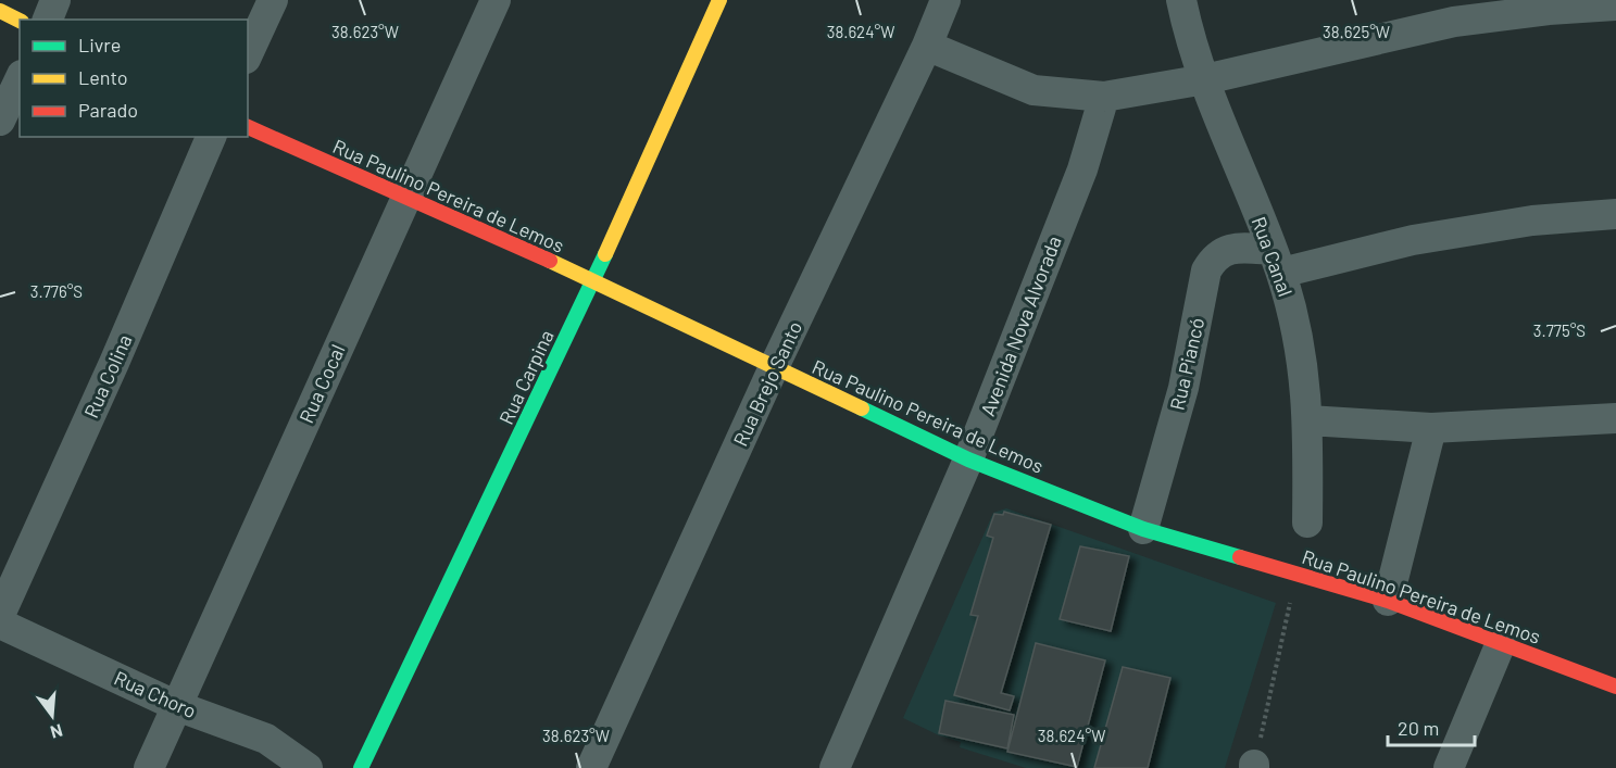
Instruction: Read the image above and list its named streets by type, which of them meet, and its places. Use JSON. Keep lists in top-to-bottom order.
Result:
{
  "streets": {
    "street": [
      "Rua Paulino Pereira de Lemos",
      "Rua Canal",
      "Avenida Nova Alvorada",
      "Rua Piancó",
      "Rua Colina",
      "Rua Carpina",
      "Rua Cocal",
      "Rua Brejo Santo",
      "Rua Choro"
    ]
  },
  "crossings": [
    ["Rua Paulino Pereira de Lemos", "Avenida Nova Alvorada"],
    ["Rua Paulino Pereira de Lemos", "Rua Piancó"],
    ["Rua Paulino Pereira de Lemos", "Rua Carpina"],
    ["Rua Paulino Pereira de Lemos", "Rua Cocal"],
    ["Rua Paulino Pereira de Lemos", "Rua Brejo Santo"],
    ["Rua Canal", "Rua Piancó"],
    ["Rua Cocal", "Rua Choro"]
  ],
  "legend": ["Livre", "Lento", "Parado"],
  "scale_bar": "20 m",
  "north": "bottom",
  "coordinates": [
    "38.623°W",
    "38.624°W",
    "38.625°W",
    "3.776°S",
    "3.775°S"
  ]
}
